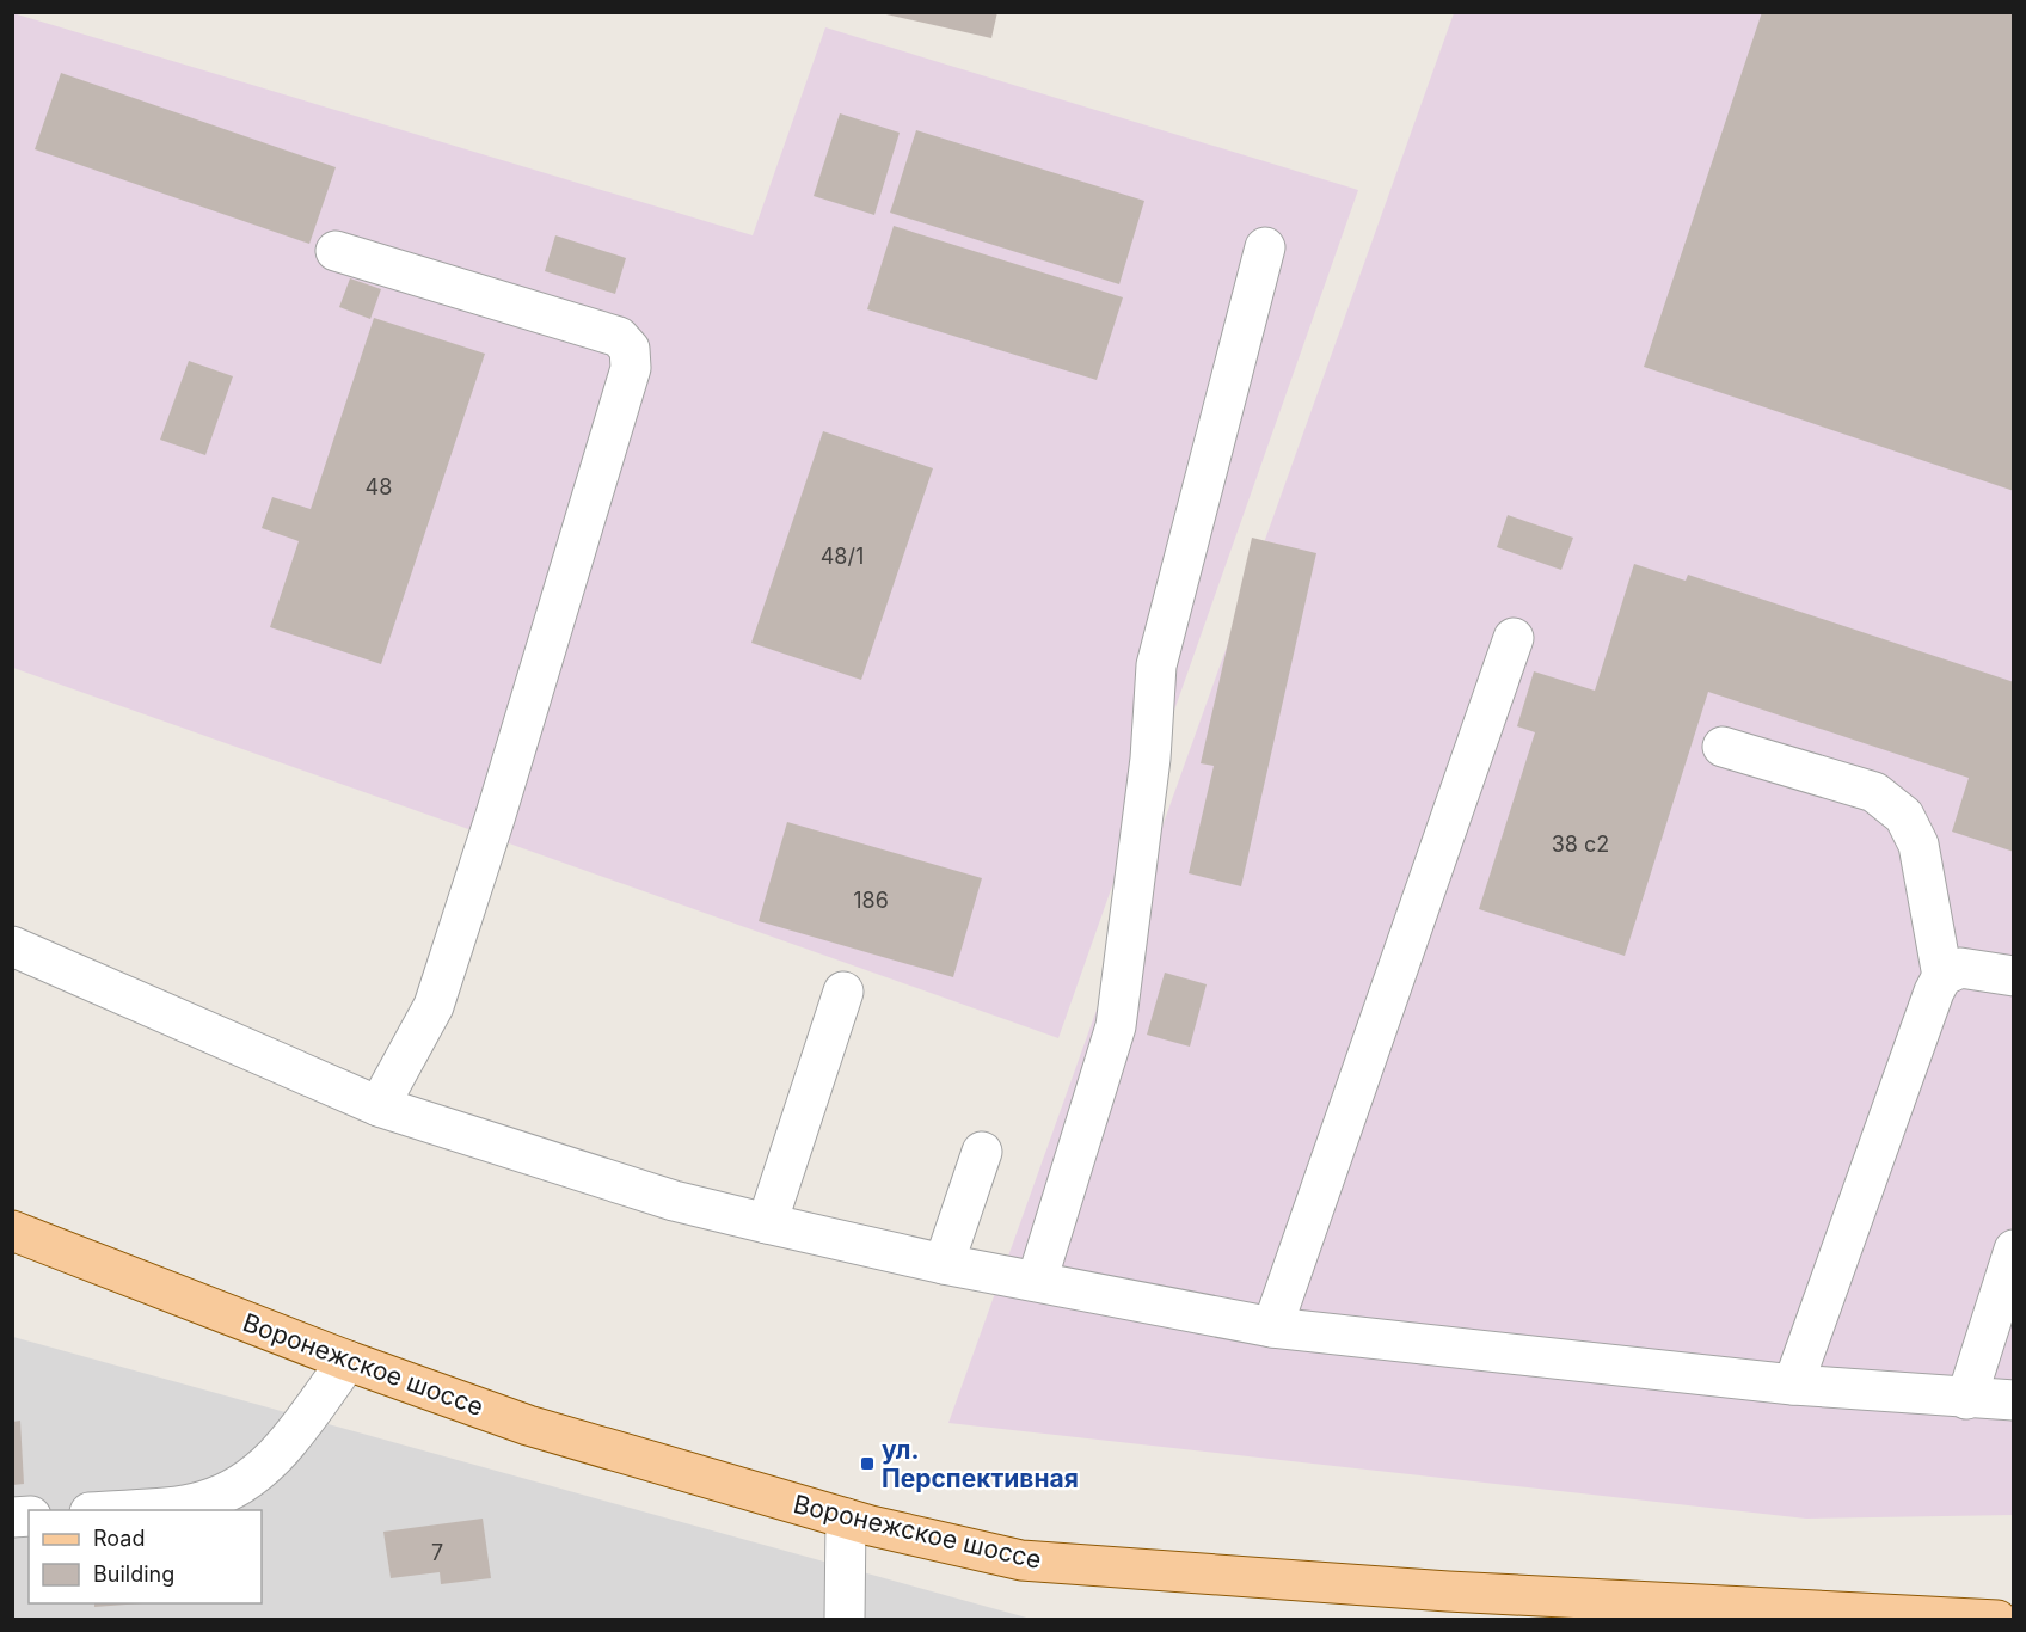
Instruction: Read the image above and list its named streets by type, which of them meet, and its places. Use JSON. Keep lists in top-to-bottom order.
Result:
{
  "streets": {
    "main road": ["Воронежское шоссе"]
  },
  "places": {
    "transit": ["ул. Перспективная"]
  },
  "house_numbers": [
    "48",
    "48/1",
    "38 с2",
    "186",
    "7"
  ],
  "legend": ["Road", "Building"]
}
